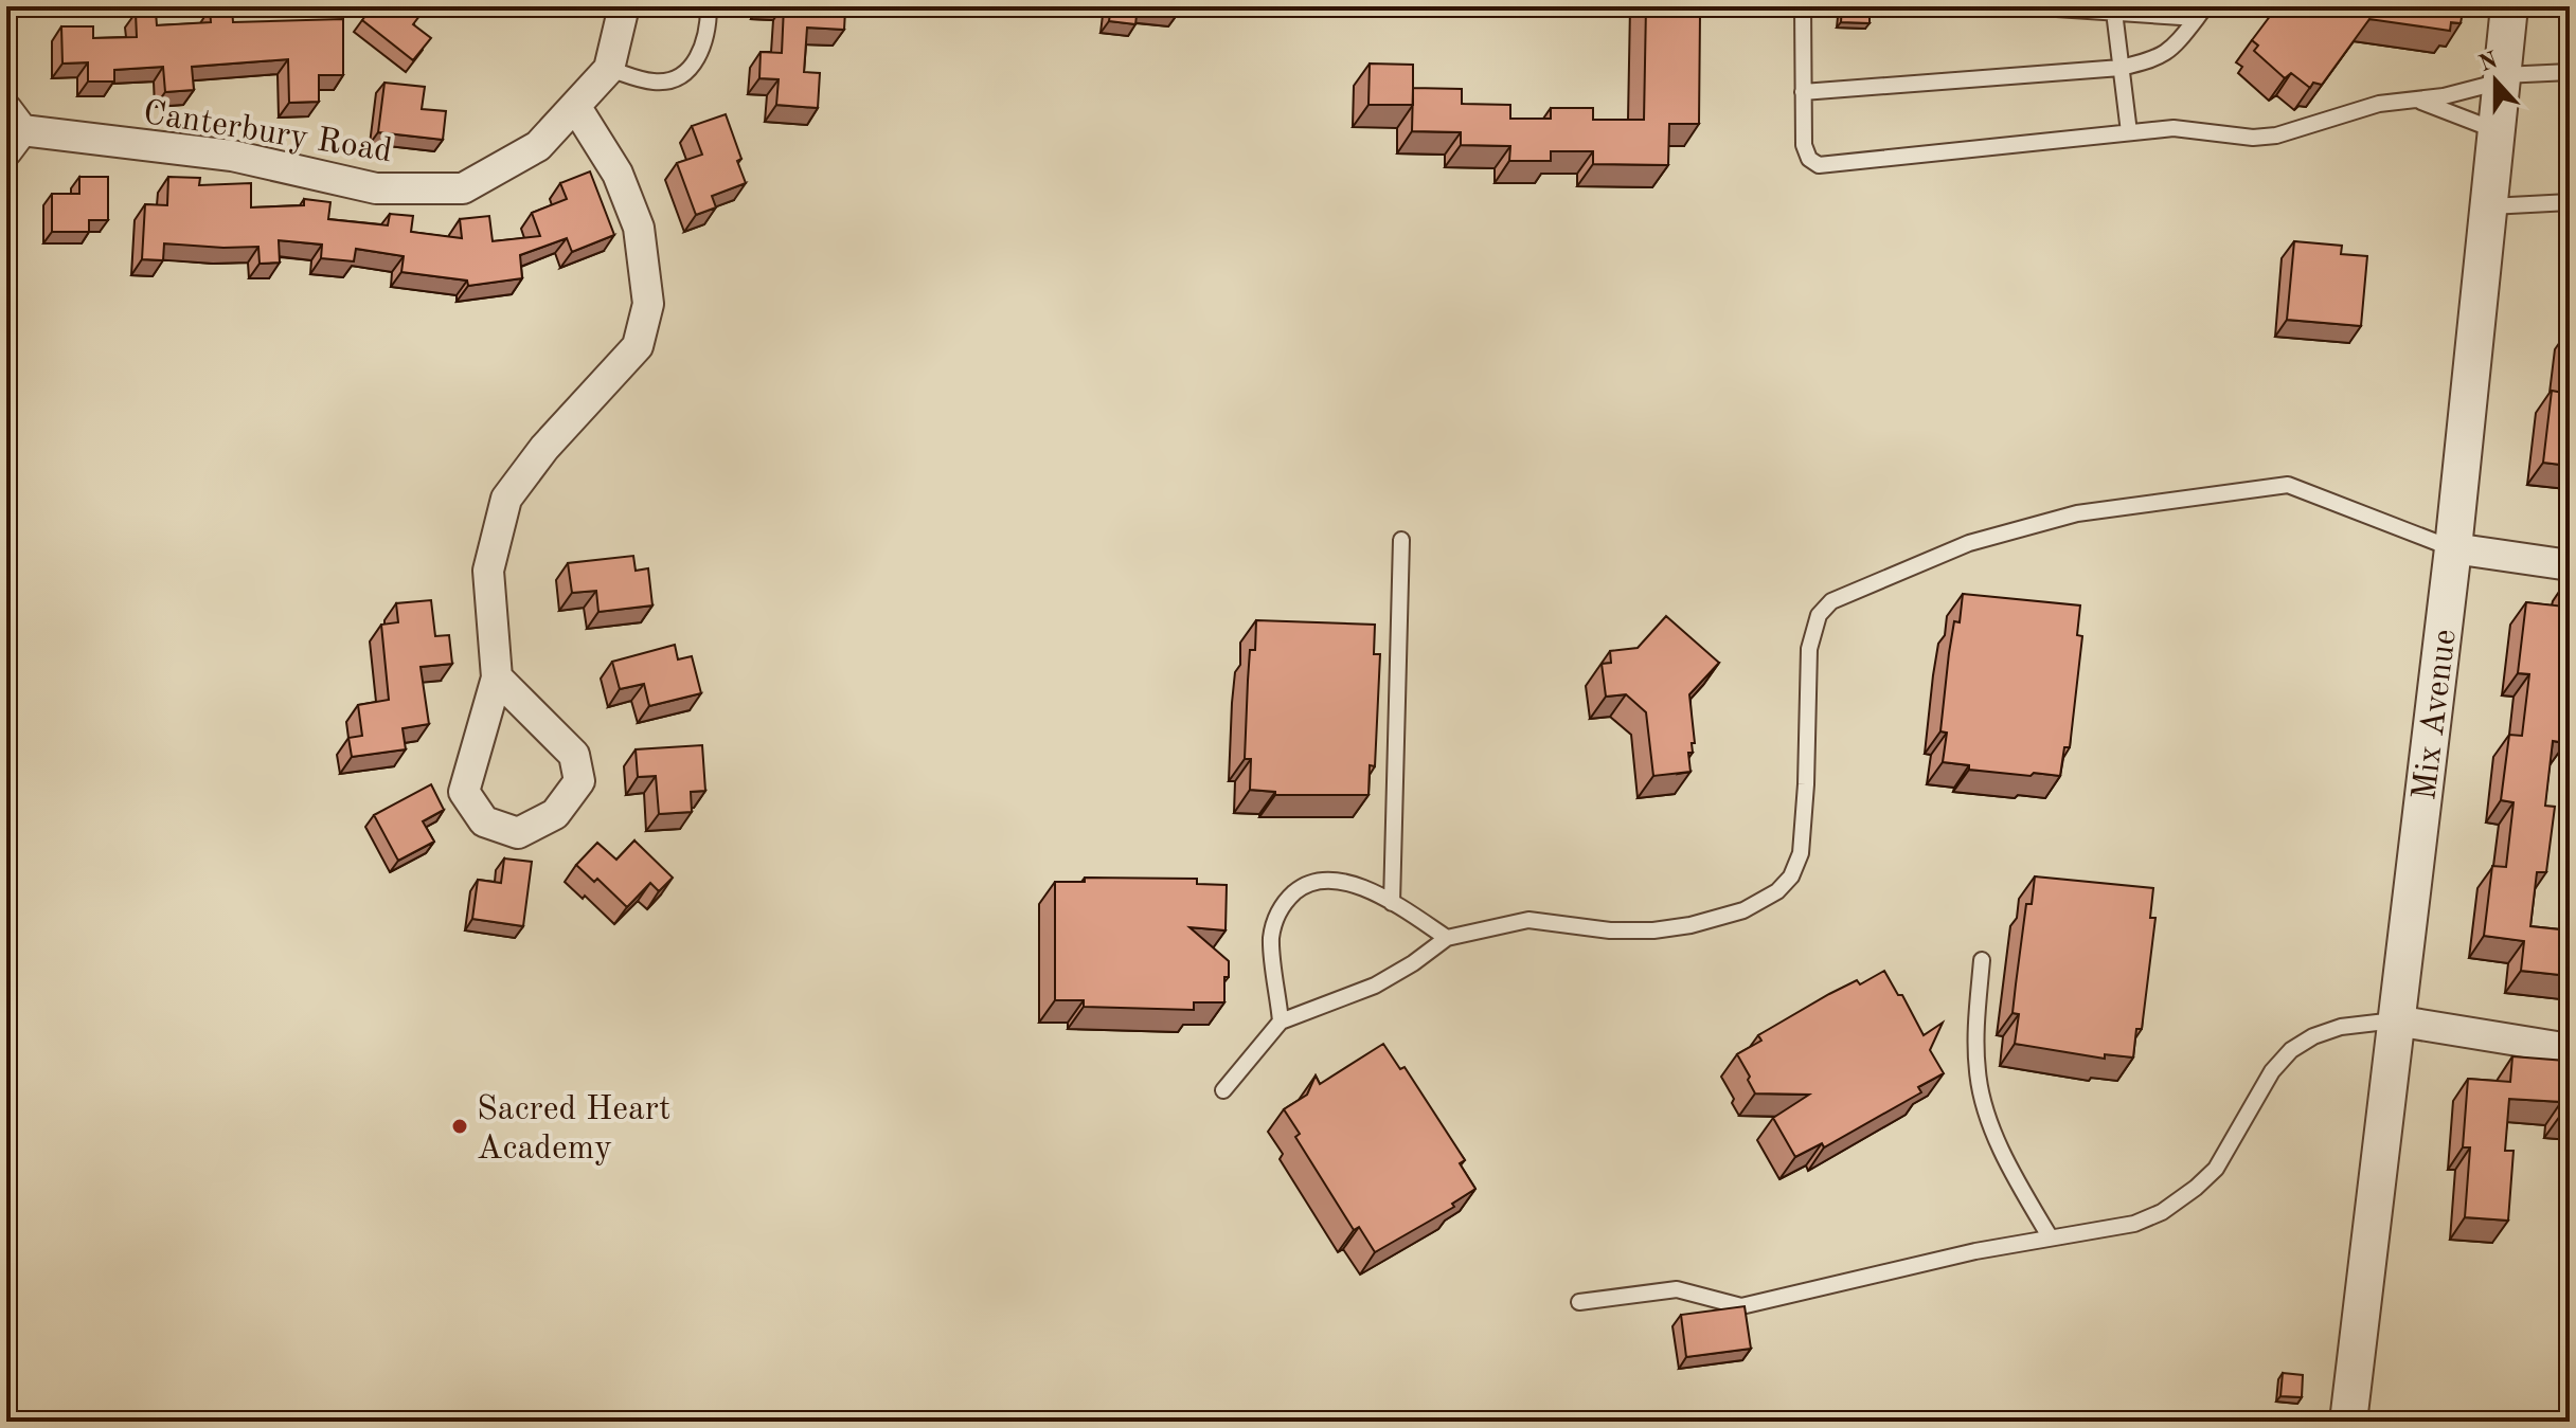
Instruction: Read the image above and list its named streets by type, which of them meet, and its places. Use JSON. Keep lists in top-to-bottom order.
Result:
{
  "streets": {
    "street": ["Canterbury Road", "Mix Avenue"]
  },
  "places": ["Sacred Heart Academy"],
  "north": "top"
}
